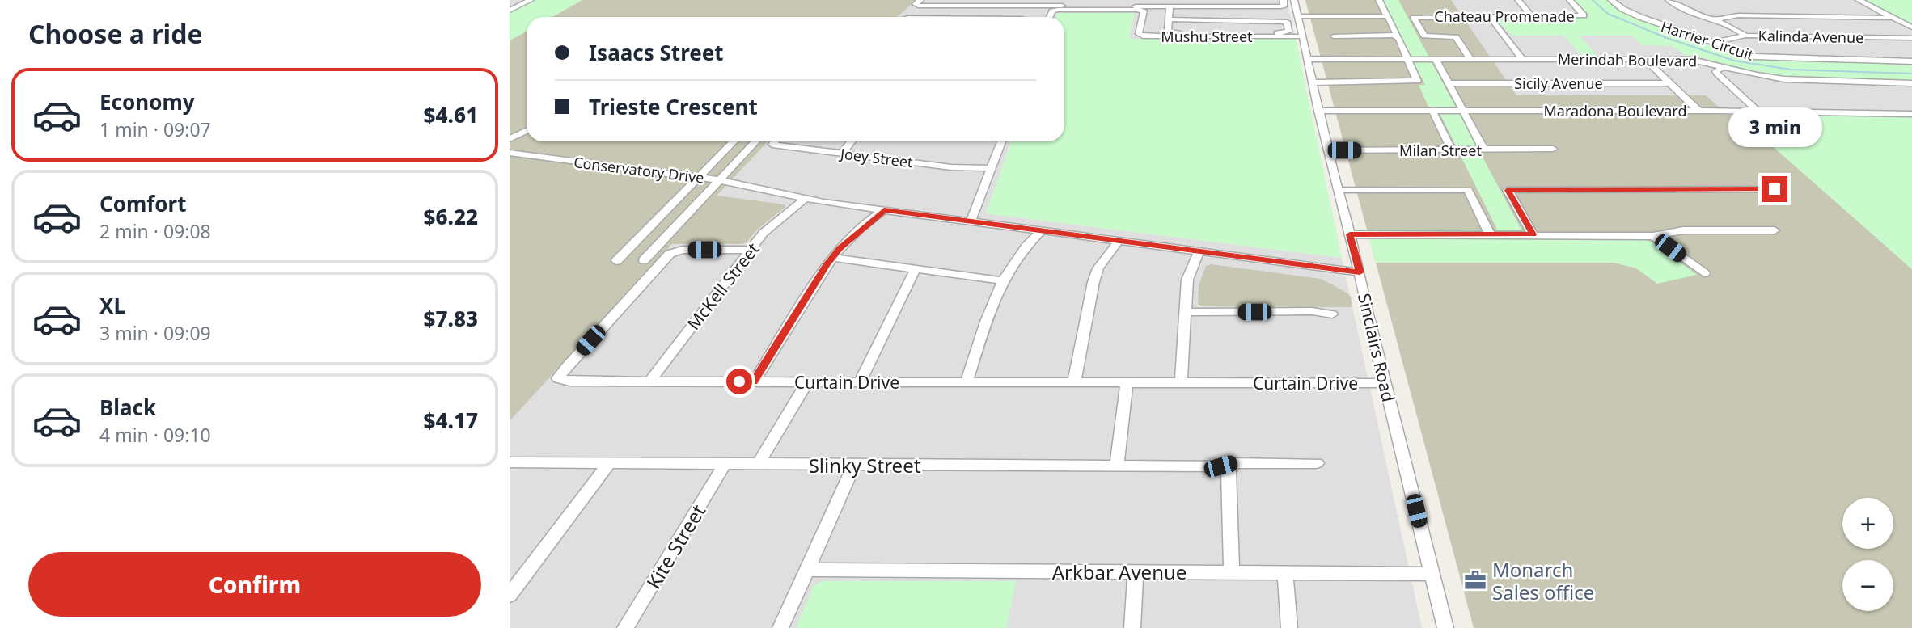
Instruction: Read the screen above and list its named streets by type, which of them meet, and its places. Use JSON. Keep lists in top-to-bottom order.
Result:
{
  "streets": {
    "street": [
      "Chateau Promenade",
      "Mushu Street",
      "Kalinda Avenue",
      "Harrier Circuit",
      "Merindah Boulevard",
      "Sicily Avenue",
      "Maradona Boulevard",
      "Milan Street",
      "Joey Street",
      "Conservatory Drive",
      "McKell Street",
      "Sinclairs Road",
      "Curtain Drive",
      "Slinky Street",
      "Kite Street",
      "Arkbar Avenue"
    ]
  },
  "crossings": [
    ["Chateau Promenade", "Merindah Boulevard"],
    ["Mushu Street", "Sinclairs Road"],
    ["Kalinda Avenue", "Harrier Circuit"],
    ["Merindah Boulevard", "Sinclairs Road"],
    ["Maradona Boulevard", "Sinclairs Road"],
    ["Milan Street", "Sinclairs Road"],
    ["Conservatory Drive", "McKell Street"],
    ["Conservatory Drive", "Sinclairs Road"],
    ["McKell Street", "Curtain Drive"],
    ["Sinclairs Road", "Curtain Drive"],
    ["Sinclairs Road", "Arkbar Avenue"],
    ["Slinky Street", "Kite Street"]
  ],
  "places": {
    "office": ["Monarch Sales office"]
  },
  "page": {
    "heading": "Choose a ride",
    "banner": ["Isaacs Street", "Trieste Crescent"],
    "list": [
      {
        "name": "Economy",
        "note": "1 min · 09:07",
        "value": "$4.61"
      },
      {
        "name": "Comfort",
        "note": "2 min · 09:08",
        "value": "$6.22"
      },
      {
        "name": "XL",
        "note": "3 min · 09:09",
        "value": "$7.83"
      },
      {
        "name": "Black",
        "note": "4 min · 09:10",
        "value": "$4.17"
      }
    ],
    "bubble": "3 min",
    "map_buttons": ["+", "−"],
    "buttons": "Confirm"
  }
}
